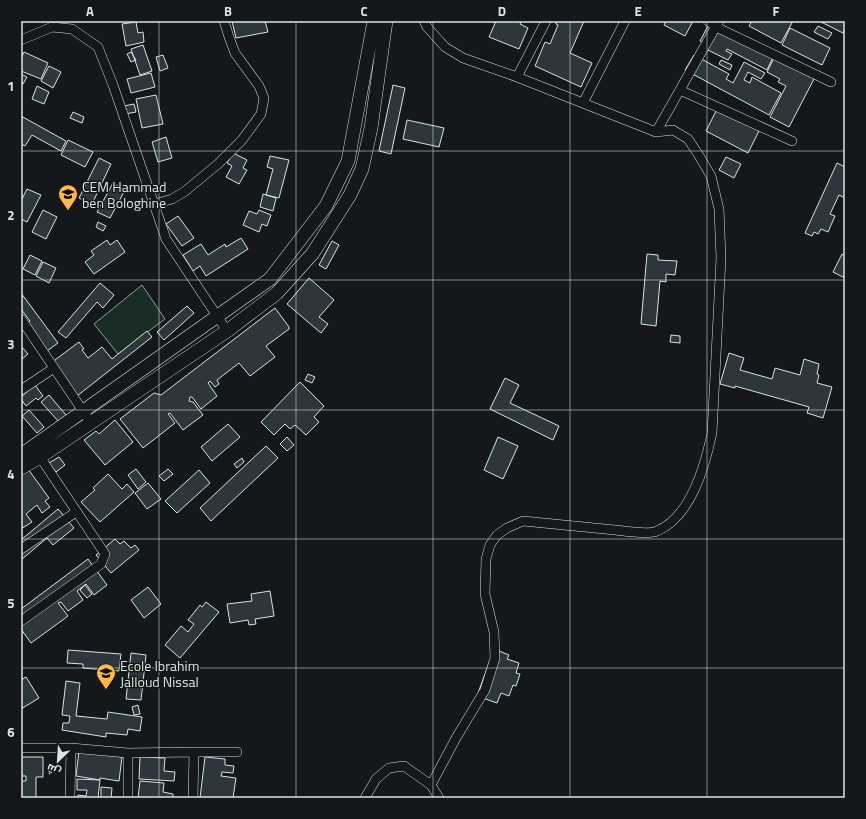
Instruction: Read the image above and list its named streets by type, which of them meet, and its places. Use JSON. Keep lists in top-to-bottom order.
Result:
{
  "places": {
    "school or university": ["CEM Hammad ben Bologhine", "Ecole Ibrahim Jalloud Nissal"]
  },
  "north": "bottom left",
  "grid": {
    "columns": [
      "A",
      "B",
      "C",
      "D",
      "E",
      "F"
    ],
    "rows": [
      "1",
      "2",
      "3",
      "4",
      "5",
      "6"
    ]
  }
}
